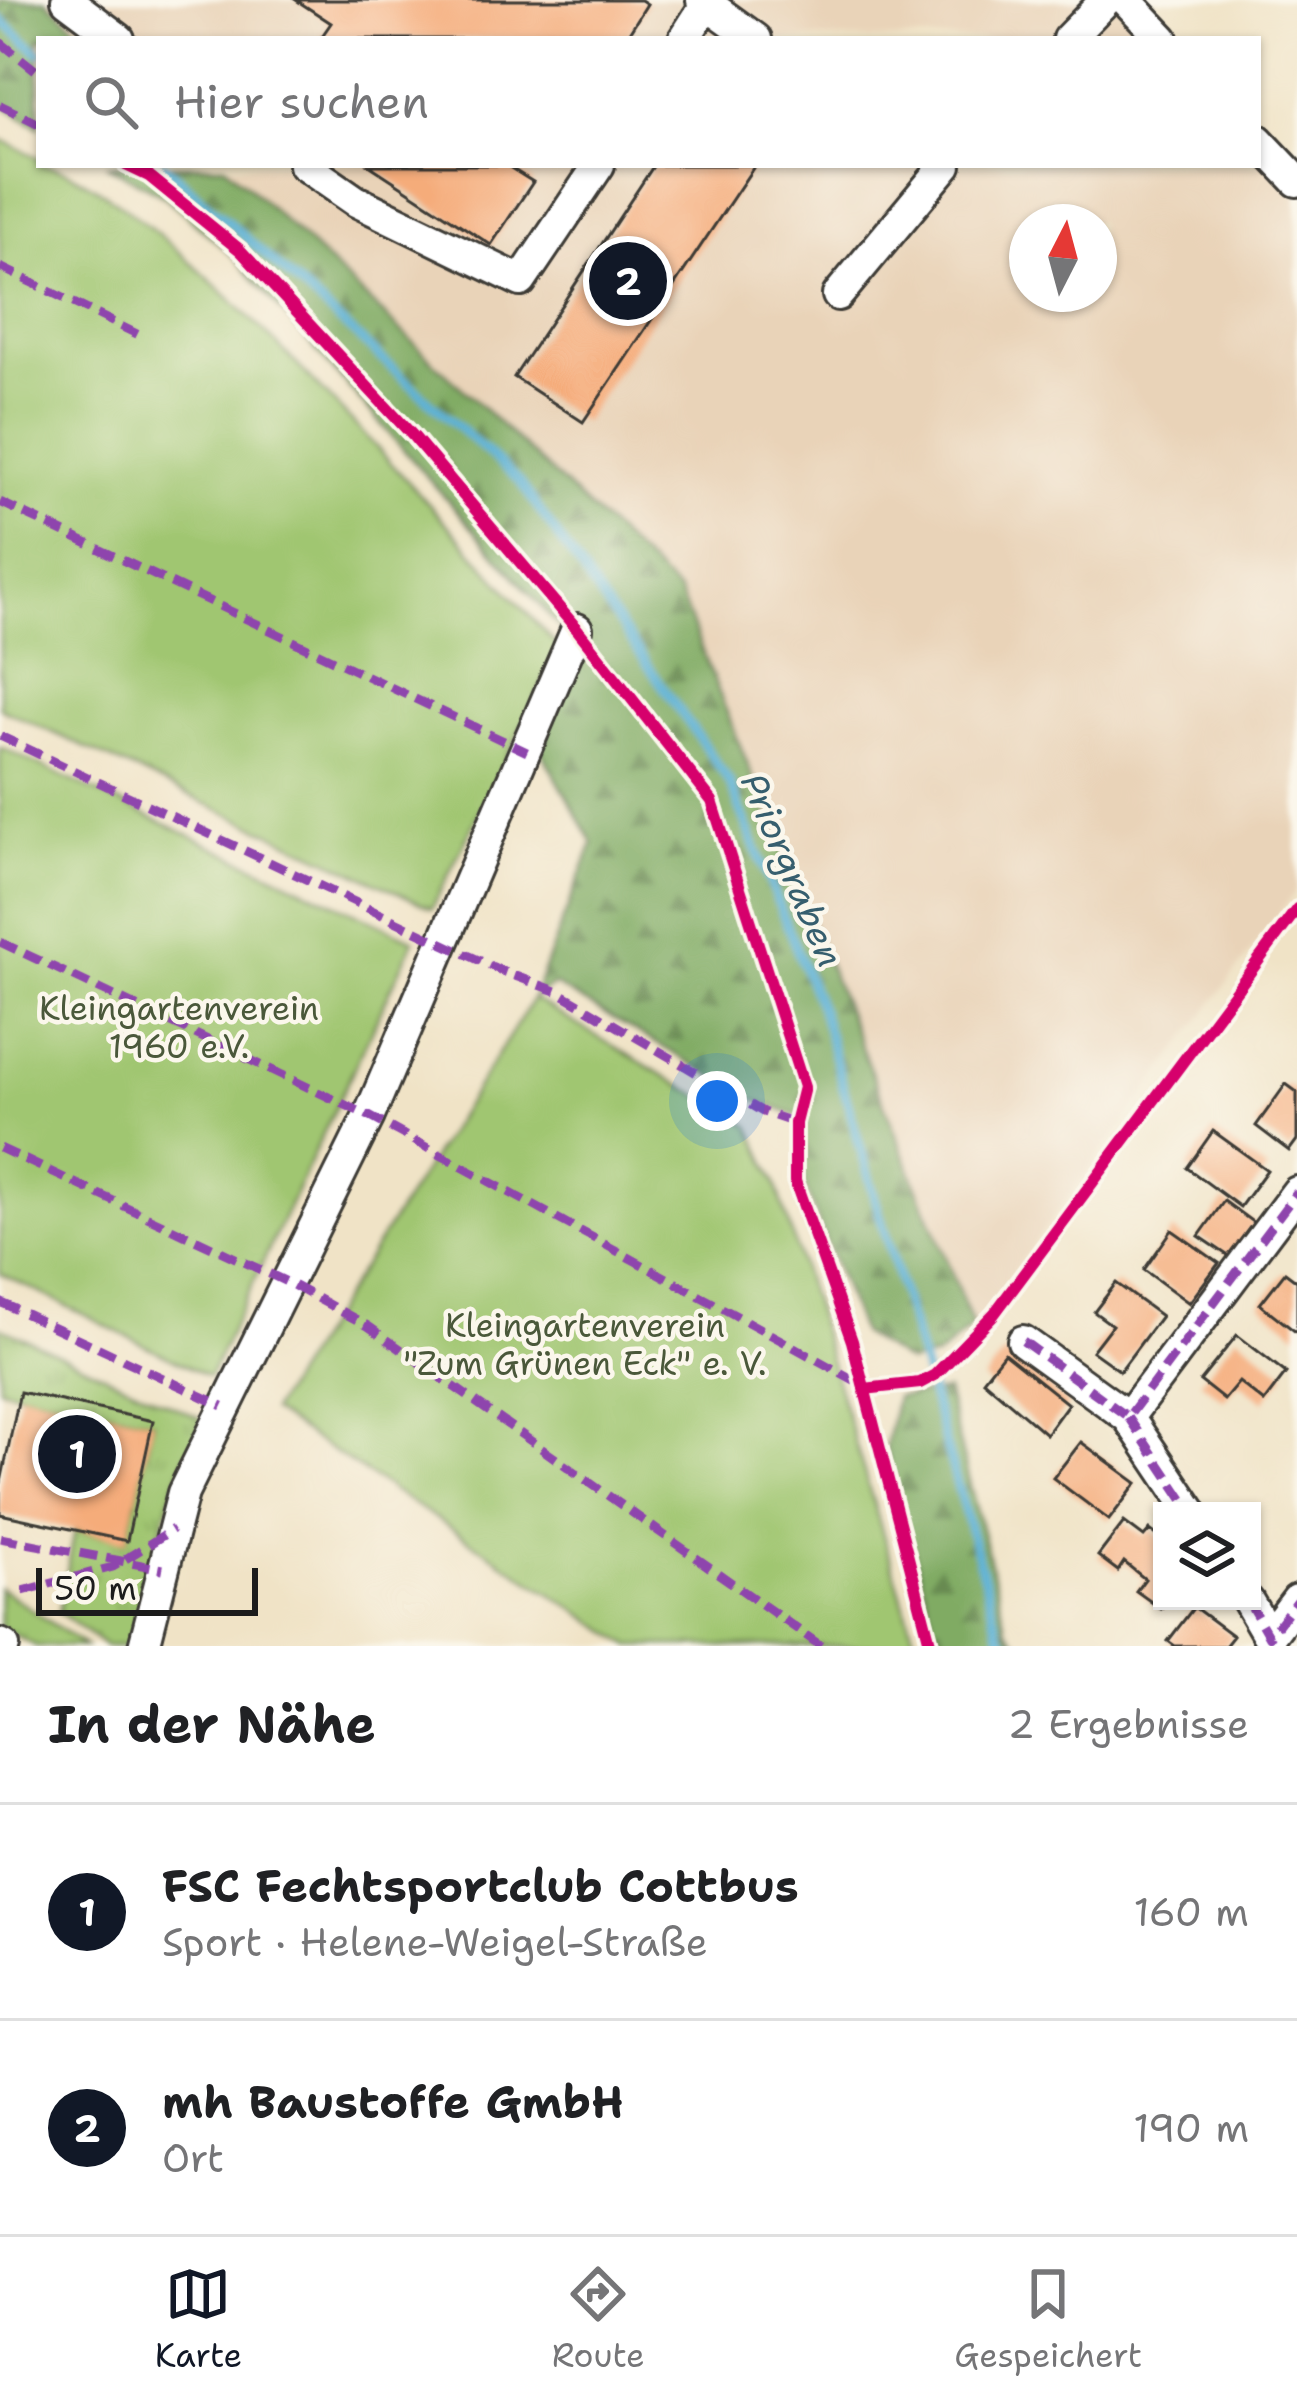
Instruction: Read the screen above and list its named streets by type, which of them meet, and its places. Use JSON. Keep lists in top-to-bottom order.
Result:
{
  "water": ["Priorgraben"],
  "parks": ["Kleingartenverein 1960 e.V.", "Kleingartenverein \"Zum Grünen Eck\" e. V."],
  "scale_bar": "50 m",
  "north": "top",
  "page": {
    "search": "Hier suchen",
    "pins": ["2", "1"],
    "scale": "50 m",
    "heading": ["In der Nähe", "2 Ergebnisse"],
    "list": [
      {
        "mark": "1",
        "name": "FSC Fechtsportclub Cottbus",
        "note": "Sport · Helene-Weigel-Straße",
        "value": "160 m"
      },
      {
        "mark": "2",
        "name": "mh Baustoffe GmbH",
        "note": "Ort",
        "value": "190 m"
      }
    ],
    "nav": ["Karte", "Route", "Gespeichert"]
  }
}
